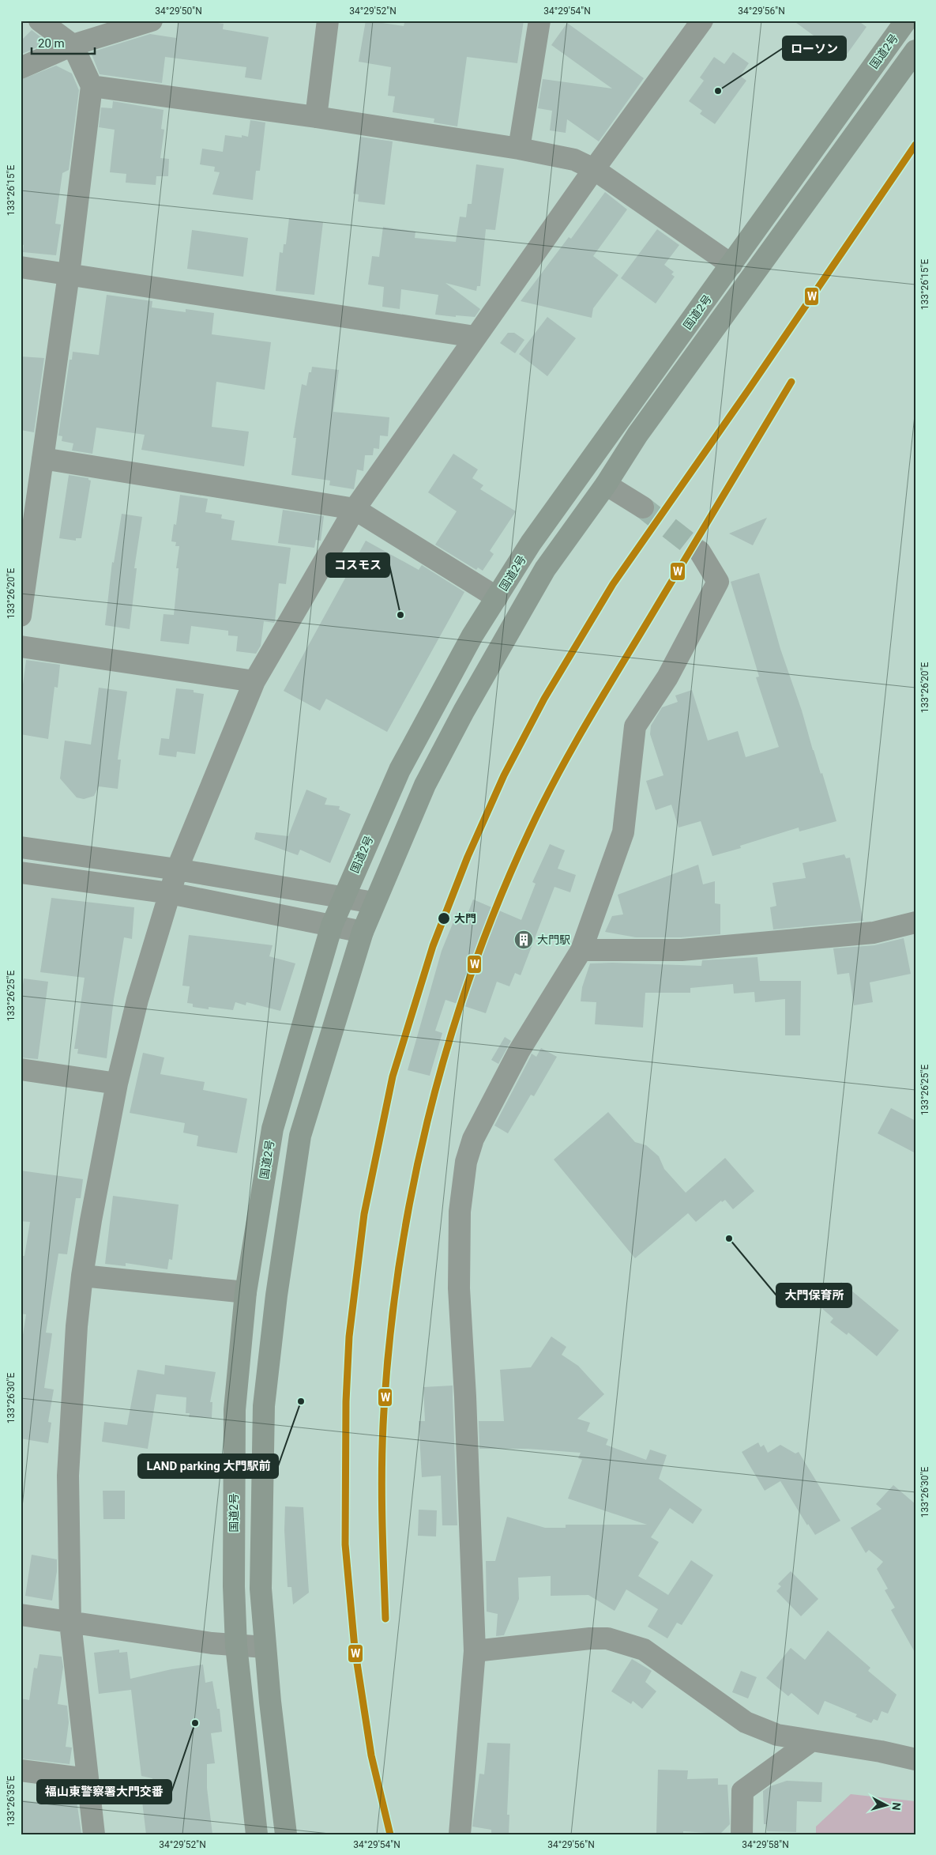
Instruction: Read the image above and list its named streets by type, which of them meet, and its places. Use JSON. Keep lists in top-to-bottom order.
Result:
{
  "streets": {
    "highway": ["国道2号"]
  },
  "places": {
    "other": [
      "ローソン",
      "コスモス",
      "大門",
      "大門保育所",
      "LAND parking 大門駅前",
      "福山東警察署大門交番"
    ],
    "building": ["大門駅"]
  },
  "lines": ["transit line W"],
  "scale_bar": "20 m",
  "north": "right",
  "coordinates": [
    "34°29'50\"N",
    "34°29'52\"N",
    "34°29'54\"N",
    "34°29'56\"N",
    "133°26'15\"E",
    "133°26'20\"E",
    "133°26'25\"E",
    "133°26'30\"E",
    "133°26'35\"E",
    "34°29'58\"N"
  ]
}
